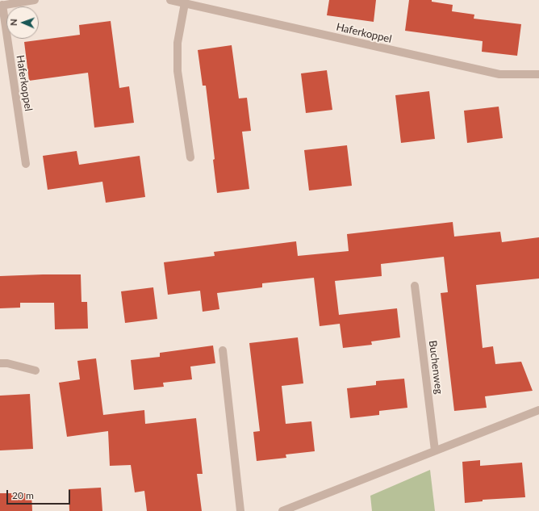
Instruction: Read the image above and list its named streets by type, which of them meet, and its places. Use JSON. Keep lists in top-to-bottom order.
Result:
{
  "streets": {
    "street": ["Haferkoppel", "Buchenweg"]
  },
  "scale_bar": "20 m",
  "north": "left"
}
